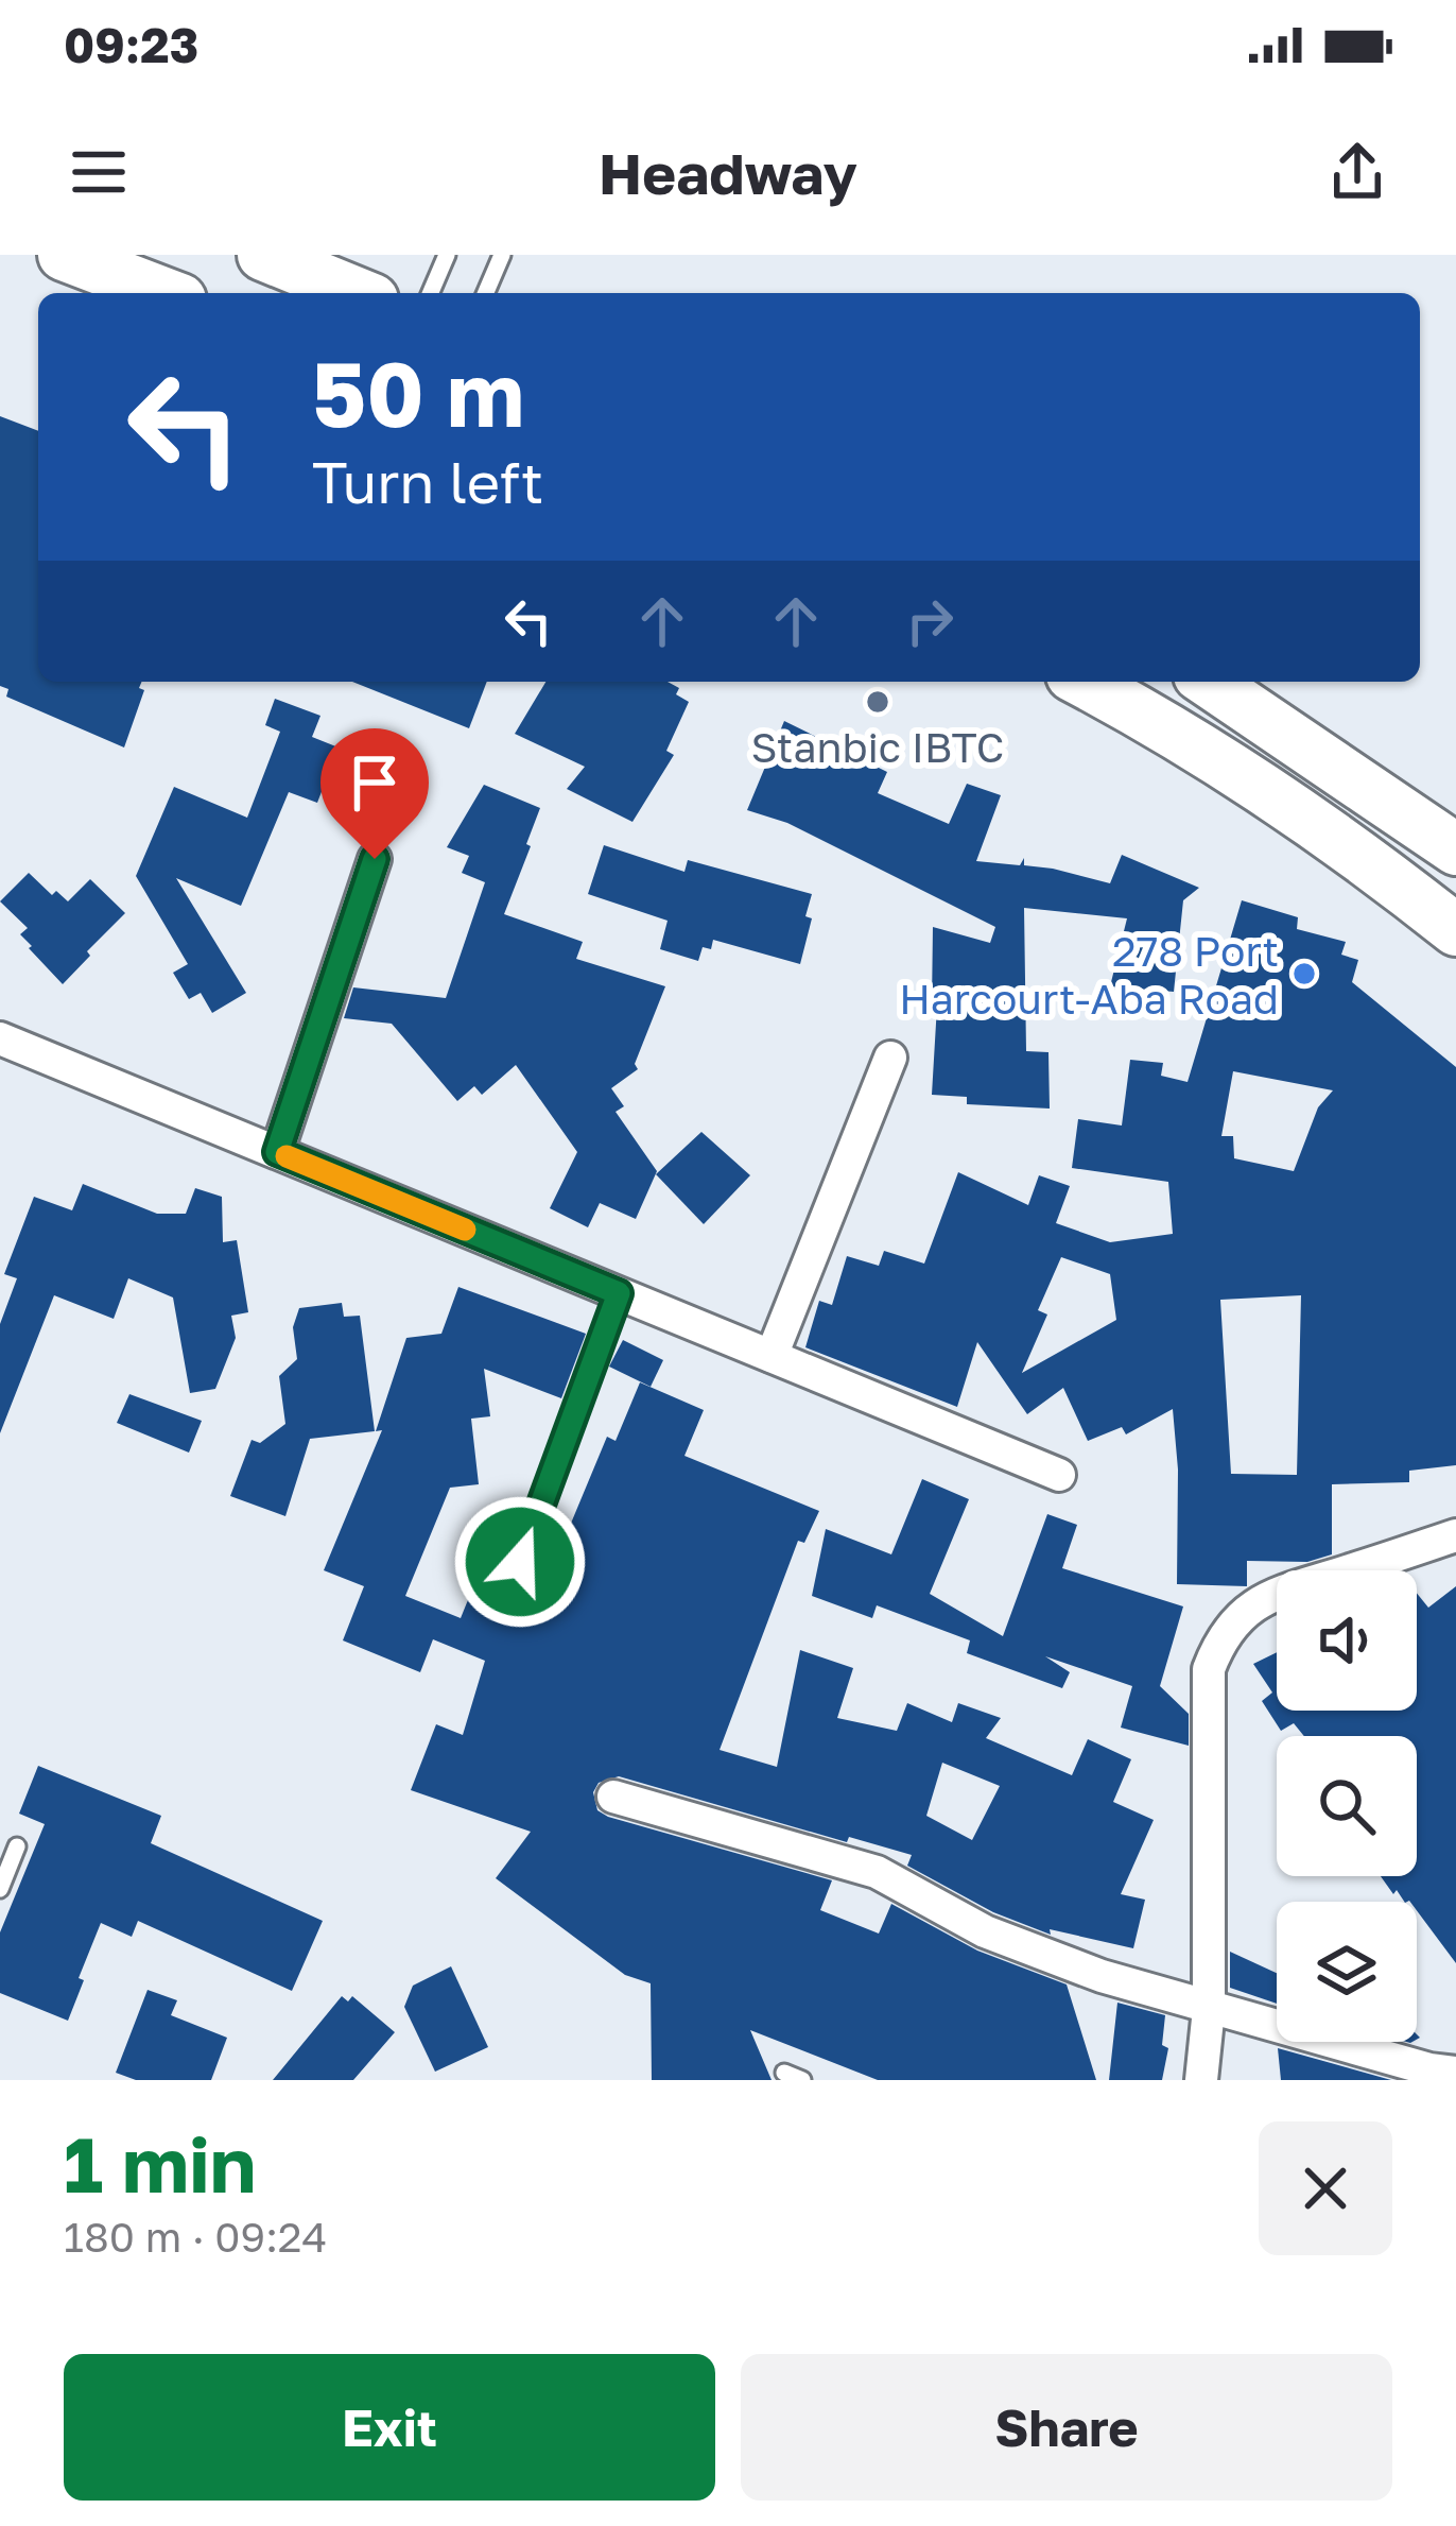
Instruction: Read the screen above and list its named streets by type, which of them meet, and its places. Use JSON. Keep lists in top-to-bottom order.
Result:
{
  "places": ["Stanbic IBTC", "278 Port Harcourt-Aba Road"],
  "page": {
    "status": "09:23",
    "header": "Headway",
    "turn": ["50 m", "Turn left"],
    "heading": ["1 min", "180 m · 09:24"],
    "buttons": ["Exit", "Share"]
  }
}
